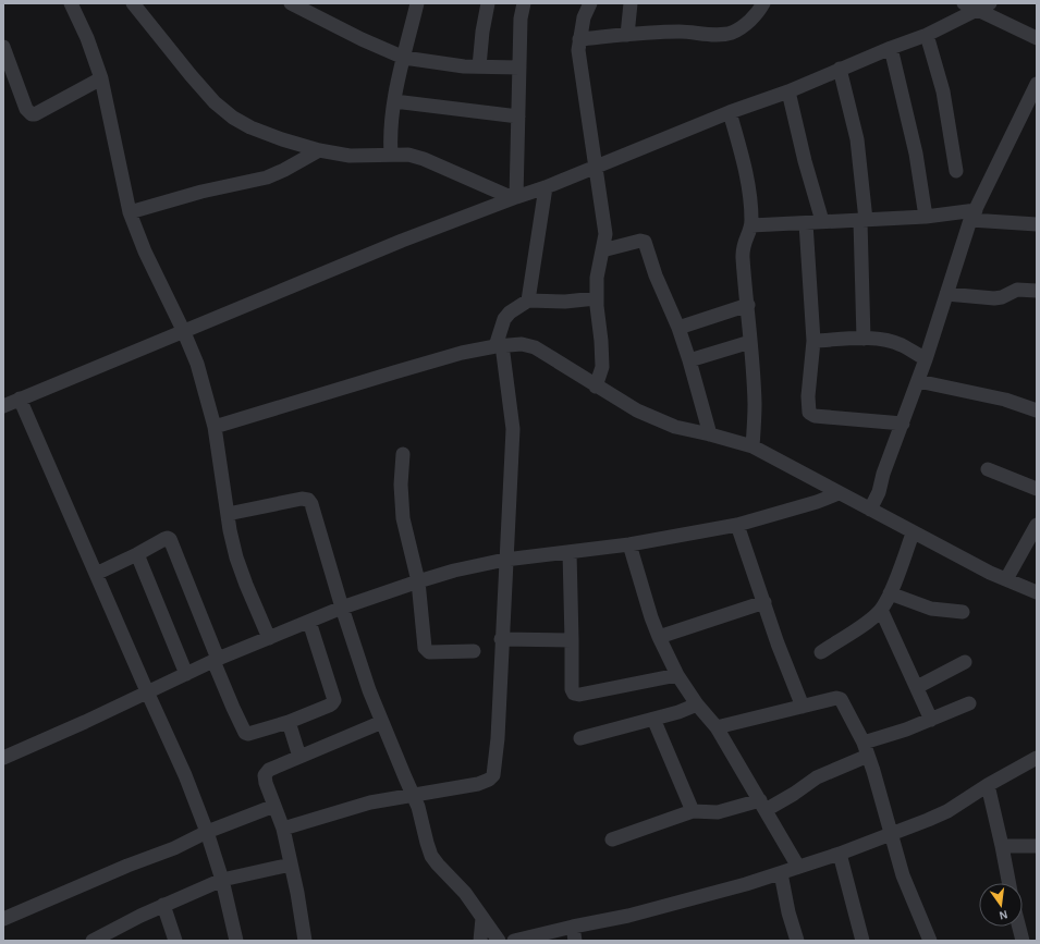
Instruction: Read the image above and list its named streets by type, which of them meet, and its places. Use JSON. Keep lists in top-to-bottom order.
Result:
{
  "north": "bottom"
}
